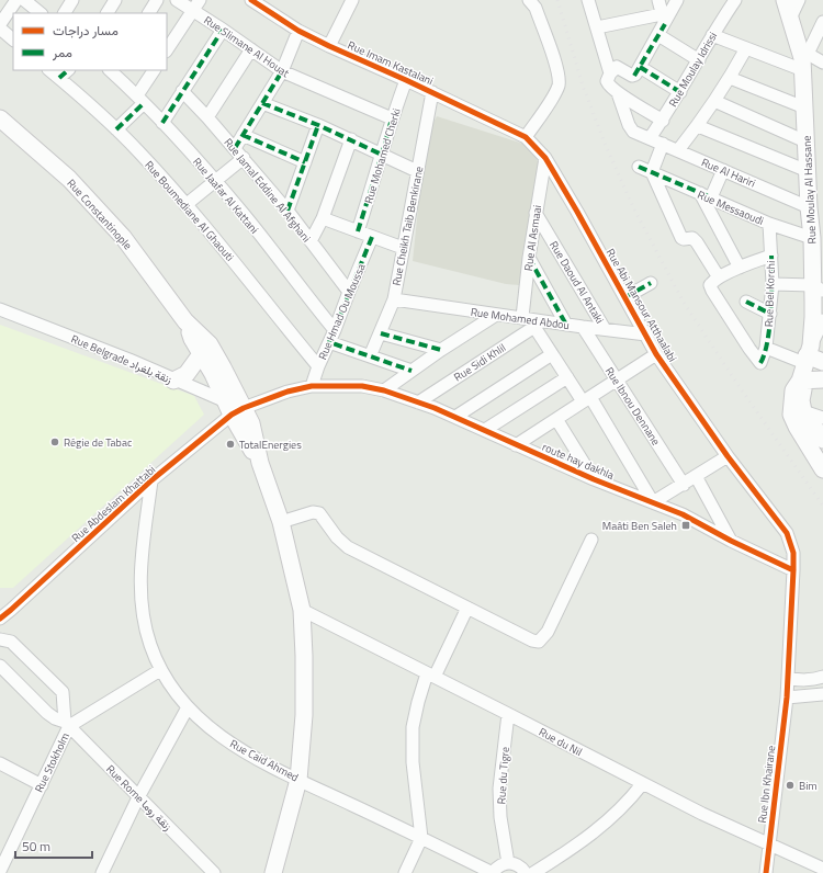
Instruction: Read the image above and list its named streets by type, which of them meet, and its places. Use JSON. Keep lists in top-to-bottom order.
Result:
{
  "streets": {
    "street": [
      "Rue Slimane Al Houat",
      "Rue Imam Kastalani",
      "Rue Moulay Idrissi",
      "Rue Mohamed Cherki",
      "Rue Al Hariri",
      "Rue Jamal Eddine Al Afghani",
      "Rue Moulay Al Hassane",
      "Rue Jaafar Al Kattani",
      "Rue Messaoudi",
      "Rue Boumediane Al Ghaouti",
      "Rue Constantinople",
      "Rue Cheikh Taib Benkirane",
      "Rue Al Asmaai",
      "Rue Daoud Al Antaki",
      "Rue Bel Korchi",
      "Rue Abi Mansour Atthaalabi",
      "Rue Hmad Ou Moussa",
      "Rue Mohamed Abdou",
      "Rue Belgrade زنقة بلغراد",
      "Rue Sidi Khlil",
      "Rue Ibnou Dennane",
      "route hay dakhla",
      "Rue Abdeslam Khattabi",
      "Rue du Nil",
      "Rue Caid Ahmed",
      "Rue Stokholm",
      "Rue du Tigre",
      "Rue Ibn Khairane",
      "Rue Rome زنقة روما"
    ]
  },
  "crossings": [
    ["Rue Slimane Al Houat", "Rue Mohamed Cherki"],
    ["Rue Imam Kastalani", "Rue Mohamed Cherki"],
    ["Rue Imam Kastalani", "Rue Cheikh Taib Benkirane"],
    ["Rue Imam Kastalani", "Rue Abi Mansour Atthaalabi"],
    ["Rue Moulay Idrissi", "Rue Al Hariri"],
    ["Rue Al Hariri", "Rue Moulay Al Hassane"],
    ["Rue Jamal Eddine Al Afghani", "Rue Hmad Ou Moussa"],
    ["Rue Moulay Al Hassane", "Rue Messaoudi"],
    ["Rue Jaafar Al Kattani", "Rue Hmad Ou Moussa"],
    ["Rue Messaoudi", "Rue Bel Korchi"],
    ["Rue Boumediane Al Ghaouti", "Rue Hmad Ou Moussa"],
    ["Rue Constantinople", "Rue Belgrade زنقة بلغراد"],
    ["Rue Constantinople", "route hay dakhla"],
    ["Rue Constantinople", "Rue Abdeslam Khattabi"],
    ["Rue Cheikh Taib Benkirane", "Rue Mohamed Abdou"],
    ["Rue Al Asmaai", "Rue Daoud Al Antaki"],
    ["Rue Al Asmaai", "Rue Abi Mansour Atthaalabi"],
    ["Rue Al Asmaai", "Rue Mohamed Abdou"],
    ["Rue Daoud Al Antaki", "Rue Mohamed Abdou"],
    ["Rue Abi Mansour Atthaalabi", "Rue Mohamed Abdou"],
    ["Rue Abi Mansour Atthaalabi", "route hay dakhla"],
    ["Rue Hmad Ou Moussa", "route hay dakhla"],
    ["Rue Mohamed Abdou", "Rue Sidi Khlil"],
    ["Rue Mohamed Abdou", "Rue Ibnou Dennane"],
    ["Rue Belgrade زنقة بلغراد", "route hay dakhla"],
    ["Rue Belgrade زنقة بلغراد", "Rue Abdeslam Khattabi"],
    ["Rue Sidi Khlil", "route hay dakhla"],
    ["route hay dakhla", "Rue Abdeslam Khattabi"],
    ["Rue Abdeslam Khattabi", "Rue Caid Ahmed"],
    ["Rue du Nil", "Rue du Tigre"],
    ["Rue du Nil", "Rue Ibn Khairane"],
    ["Rue Caid Ahmed", "Rue Stokholm"],
    ["Rue Stokholm", "Rue Rome زنقة روما"]
  ],
  "places": {
    "other": ["Régie de Tabac", "TotalEnergies", "Bim"],
    "transit": ["Maâti Ben Saleh"]
  },
  "legend": ["مسار دراجات", "ممر"],
  "scale_bar": "50 m"
}
